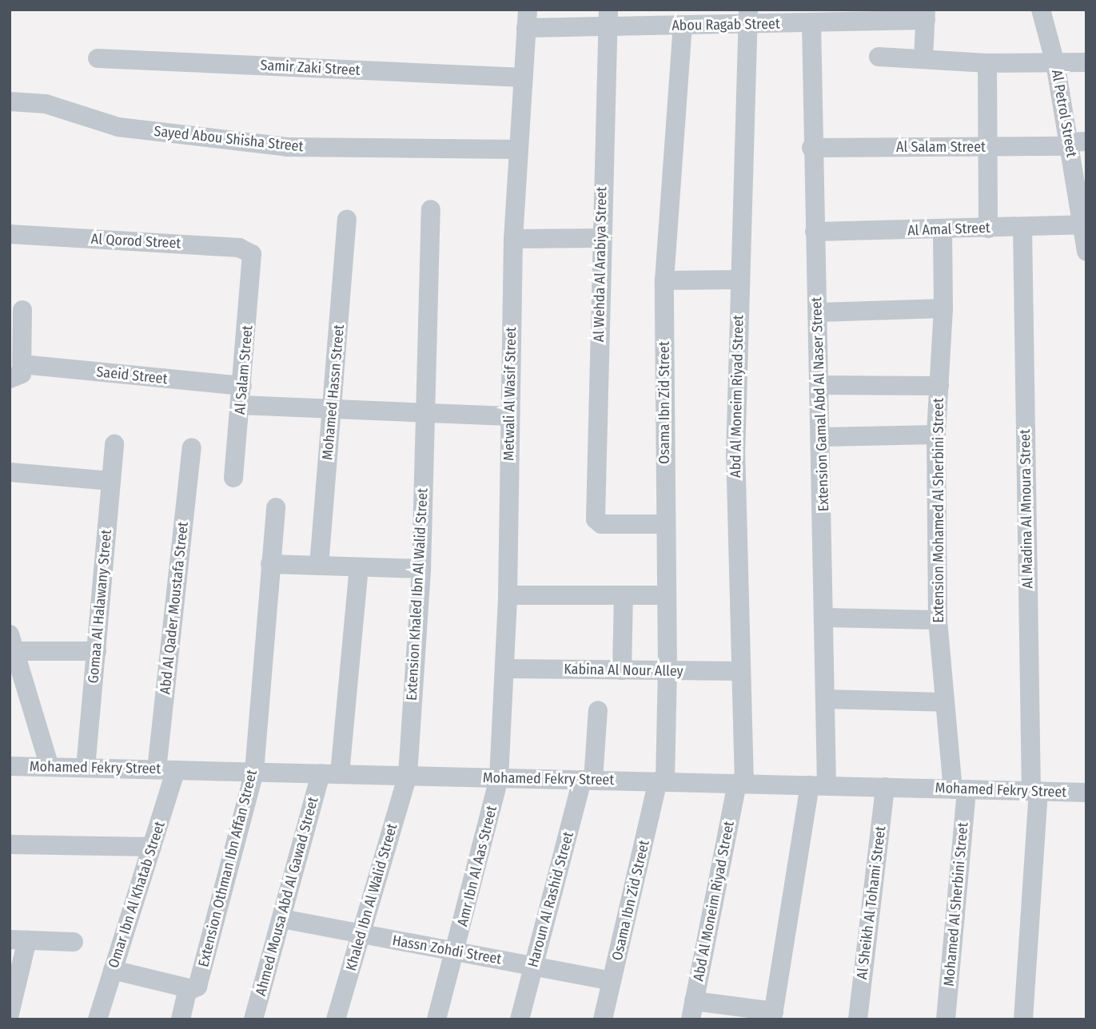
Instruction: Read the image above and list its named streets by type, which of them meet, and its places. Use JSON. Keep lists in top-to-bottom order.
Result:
{
  "streets": {
    "street": [
      "Abou Ragab Street",
      "Samir Zaki Street",
      "Al Petrol Street",
      "Sayed Abou Shisha Street",
      "Al Salam Street",
      "Al Amal Street",
      "Al Qorod Street",
      "Al Wehda Al Arabiya Street",
      "Saeid Street",
      "Mohamed Hassn Street",
      "Metwali Al Wasif Street",
      "Abd Al Moneim Riyad Street",
      "Osama Ibn Zid Street",
      "Extension Gamal Abd Al Naser Street",
      "Al Madina Al Mnoura Street",
      "Extension Mohamed Al Sherbini Street",
      "Extension Khaled Ibn Al Walid Street",
      "Gomaa Al Halawany Street",
      "Abd Al Qader Moustafa Street",
      "Kabina Al Nour Alley",
      "Mohamed Fekry Street",
      "Amr Ibn Al Aas Street",
      "Extension Othman Ibn Affan Street",
      "Omar Ibn Al Khatab Street",
      "Ahmed Mousa Abd Al Gawad Street",
      "Khaled Ibn Al Walid Street",
      "Haroun Al Rashid Street",
      "Al Sheikh Al Tohami Street",
      "Mohamed Al Sherbini Street",
      "Hassn Zohdi Street"
    ]
  },
  "crossings": [
    ["Abou Ragab Street", "Al Wehda Al Arabiya Street"],
    ["Abou Ragab Street", "Metwali Al Wasif Street"],
    ["Abou Ragab Street", "Abd Al Moneim Riyad Street"],
    ["Abou Ragab Street", "Osama Ibn Zid Street"],
    ["Abou Ragab Street", "Extension Gamal Abd Al Naser Street"],
    ["Samir Zaki Street", "Metwali Al Wasif Street"],
    ["Al Petrol Street", "Al Salam Street"],
    ["Al Petrol Street", "Al Amal Street"],
    ["Sayed Abou Shisha Street", "Metwali Al Wasif Street"],
    ["Al Salam Street", "Al Qorod Street"],
    ["Al Salam Street", "Saeid Street"],
    ["Al Salam Street", "Extension Gamal Abd Al Naser Street"],
    ["Al Amal Street", "Extension Gamal Abd Al Naser Street"],
    ["Al Amal Street", "Al Madina Al Mnoura Street"],
    ["Al Amal Street", "Extension Mohamed Al Sherbini Street"],
    ["Al Wehda Al Arabiya Street", "Osama Ibn Zid Street"],
    ["Saeid Street", "Mohamed Hassn Street"],
    ["Saeid Street", "Metwali Al Wasif Street"],
    ["Saeid Street", "Extension Khaled Ibn Al Walid Street"],
    ["Metwali Al Wasif Street", "Kabina Al Nour Alley"],
    ["Metwali Al Wasif Street", "Mohamed Fekry Street"],
    ["Metwali Al Wasif Street", "Amr Ibn Al Aas Street"],
    ["Abd Al Moneim Riyad Street", "Kabina Al Nour Alley"],
    ["Abd Al Moneim Riyad Street", "Mohamed Fekry Street"],
    ["Osama Ibn Zid Street", "Kabina Al Nour Alley"],
    ["Osama Ibn Zid Street", "Mohamed Fekry Street"],
    ["Osama Ibn Zid Street", "Hassn Zohdi Street"],
    ["Extension Gamal Abd Al Naser Street", "Mohamed Fekry Street"],
    ["Al Madina Al Mnoura Street", "Mohamed Fekry Street"],
    ["Extension Mohamed Al Sherbini Street", "Mohamed Fekry Street"],
    ["Extension Mohamed Al Sherbini Street", "Mohamed Al Sherbini Street"],
    ["Extension Khaled Ibn Al Walid Street", "Mohamed Fekry Street"],
    ["Extension Khaled Ibn Al Walid Street", "Khaled Ibn Al Walid Street"],
    ["Gomaa Al Halawany Street", "Mohamed Fekry Street"],
    ["Abd Al Qader Moustafa Street", "Mohamed Fekry Street"],
    ["Abd Al Qader Moustafa Street", "Omar Ibn Al Khatab Street"],
    ["Mohamed Fekry Street", "Amr Ibn Al Aas Street"],
    ["Mohamed Fekry Street", "Extension Othman Ibn Affan Street"],
    ["Mohamed Fekry Street", "Omar Ibn Al Khatab Street"],
    ["Mohamed Fekry Street", "Ahmed Mousa Abd Al Gawad Street"],
    ["Mohamed Fekry Street", "Khaled Ibn Al Walid Street"],
    ["Mohamed Fekry Street", "Haroun Al Rashid Street"],
    ["Mohamed Fekry Street", "Al Sheikh Al Tohami Street"],
    ["Mohamed Fekry Street", "Mohamed Al Sherbini Street"],
    ["Amr Ibn Al Aas Street", "Hassn Zohdi Street"],
    ["Ahmed Mousa Abd Al Gawad Street", "Hassn Zohdi Street"],
    ["Khaled Ibn Al Walid Street", "Hassn Zohdi Street"],
    ["Haroun Al Rashid Street", "Hassn Zohdi Street"]
  ]
}
